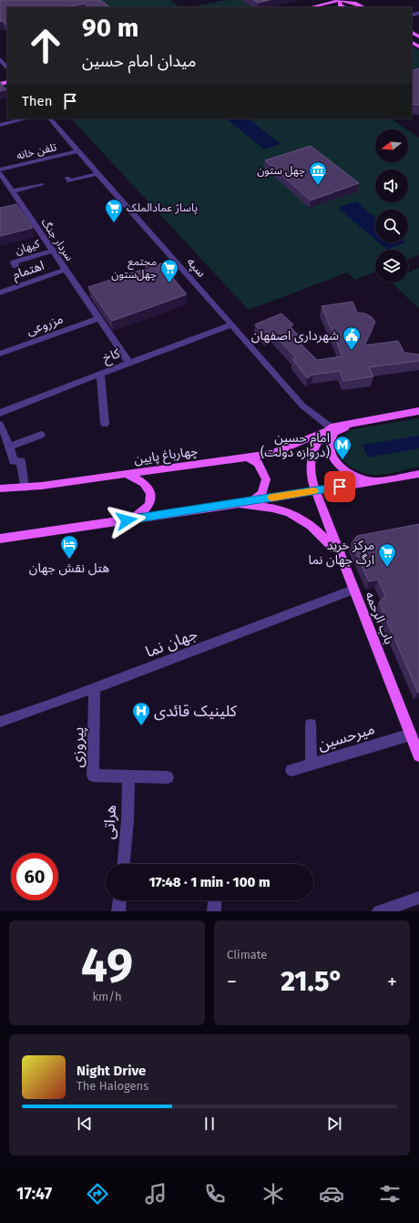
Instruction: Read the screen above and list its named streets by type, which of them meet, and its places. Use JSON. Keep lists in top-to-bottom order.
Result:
{
  "streets": {
    "main road": ["چهارباغ پایین", "باب الرحمه"],
    "street": [
      "تلفن خانه",
      "سردار جنگ",
      "کیهان",
      "سپه",
      "اهتمام",
      "مزروعی",
      "کاخ",
      "جهان نما",
      "میرحسین",
      "پیروزی",
      "هراتی"
    ]
  },
  "crossings": [
    ["تلفن خانه", "سپه"],
    ["سردار جنگ", "کیهان"],
    ["سردار جنگ", "اهتمام"],
    ["سردار جنگ", "مزروعی"],
    ["سردار جنگ", "کاخ"],
    ["سپه", "کاخ"],
    ["سپه", "چهارباغ پایین"],
    ["سپه", "باب الرحمه"],
    ["چهارباغ پایین", "باب الرحمه"],
    ["باب الرحمه", "جهان نما"],
    ["باب الرحمه", "میرحسین"],
    ["جهان نما", "پیروزی"],
    ["پیروزی", "هراتی"]
  ],
  "places": {
    "museum": ["چهل ستون"],
    "supermarket": ["پاساژ عمادالملک", "مجتمع چهل‌ستون", "مرکز خرید ارگ جهان نما"],
    "public building": ["شهرداری اصفهان"],
    "metro station": ["امام حسین (دروازه دولت)"],
    "hotel": ["هتل نقش جهان"],
    "hospital": ["کلینیک قائدی"]
  },
  "north": "left",
  "page": {
    "turn": ["90 m", "میدان امام حسین"],
    "then": "Then",
    "limit": "60",
    "trip": "17:48 · 1 min · 100 m",
    "tile": [
      ["49", "km/h"],
      "Climate"
    ],
    "heat": ["−", "21.5°", "+"],
    "song": ["Night Drive", "The Halogens"],
    "tabs": "17:47"
  }
}
